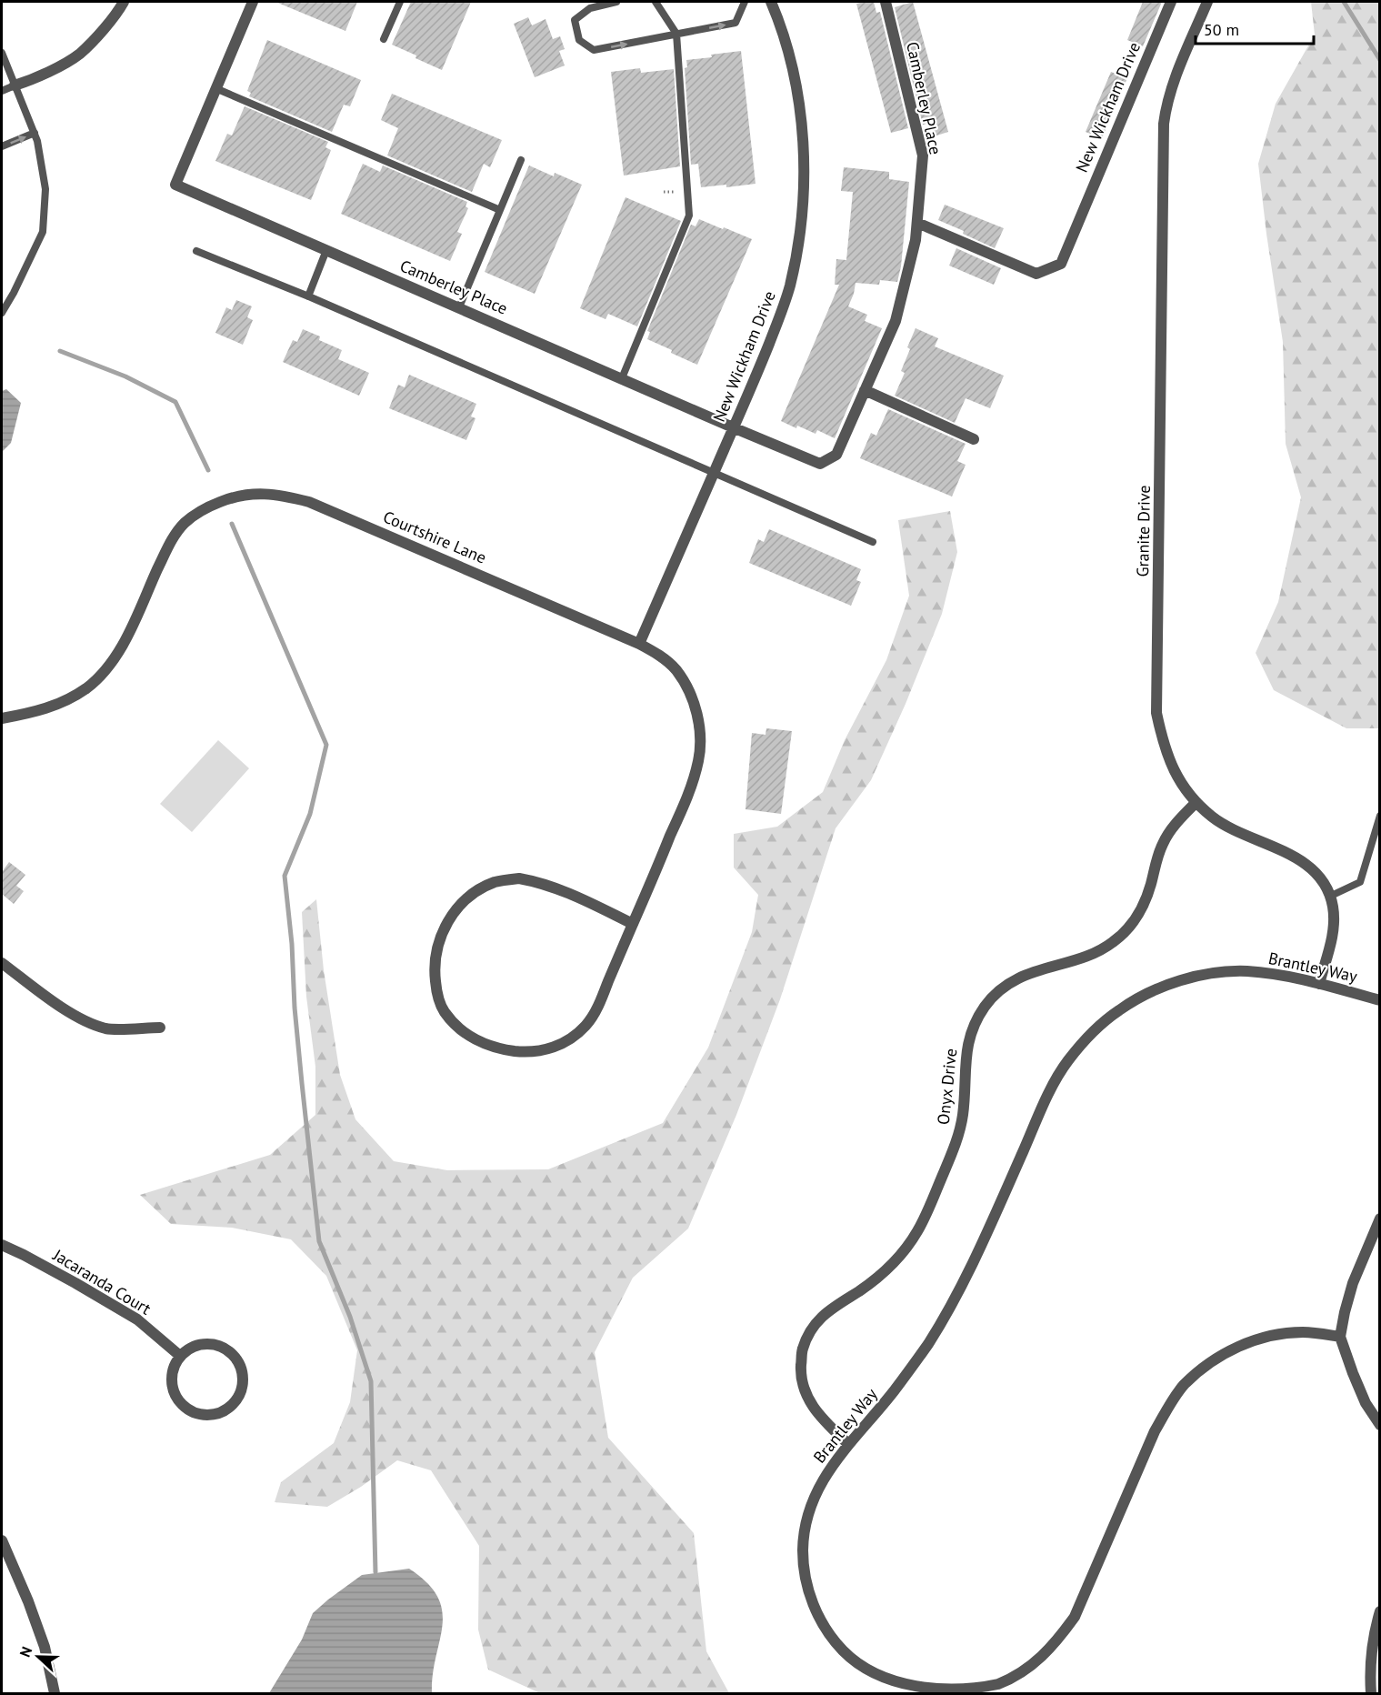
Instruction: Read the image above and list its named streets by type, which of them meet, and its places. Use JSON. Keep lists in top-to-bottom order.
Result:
{
  "streets": {
    "street": [
      "Camberley Place",
      "New Wickham Drive",
      "Granite Drive",
      "Courtshire Lane",
      "Brantley Way",
      "Onyx Drive",
      "Jacaranda Court"
    ]
  },
  "crossings": [
    ["Camberley Place", "New Wickham Drive"],
    ["New Wickham Drive", "Courtshire Lane"],
    ["Granite Drive", "Brantley Way"],
    ["Granite Drive", "Onyx Drive"],
    ["Brantley Way", "Onyx Drive"]
  ],
  "scale_bar": "50 m",
  "north": "left"
}
